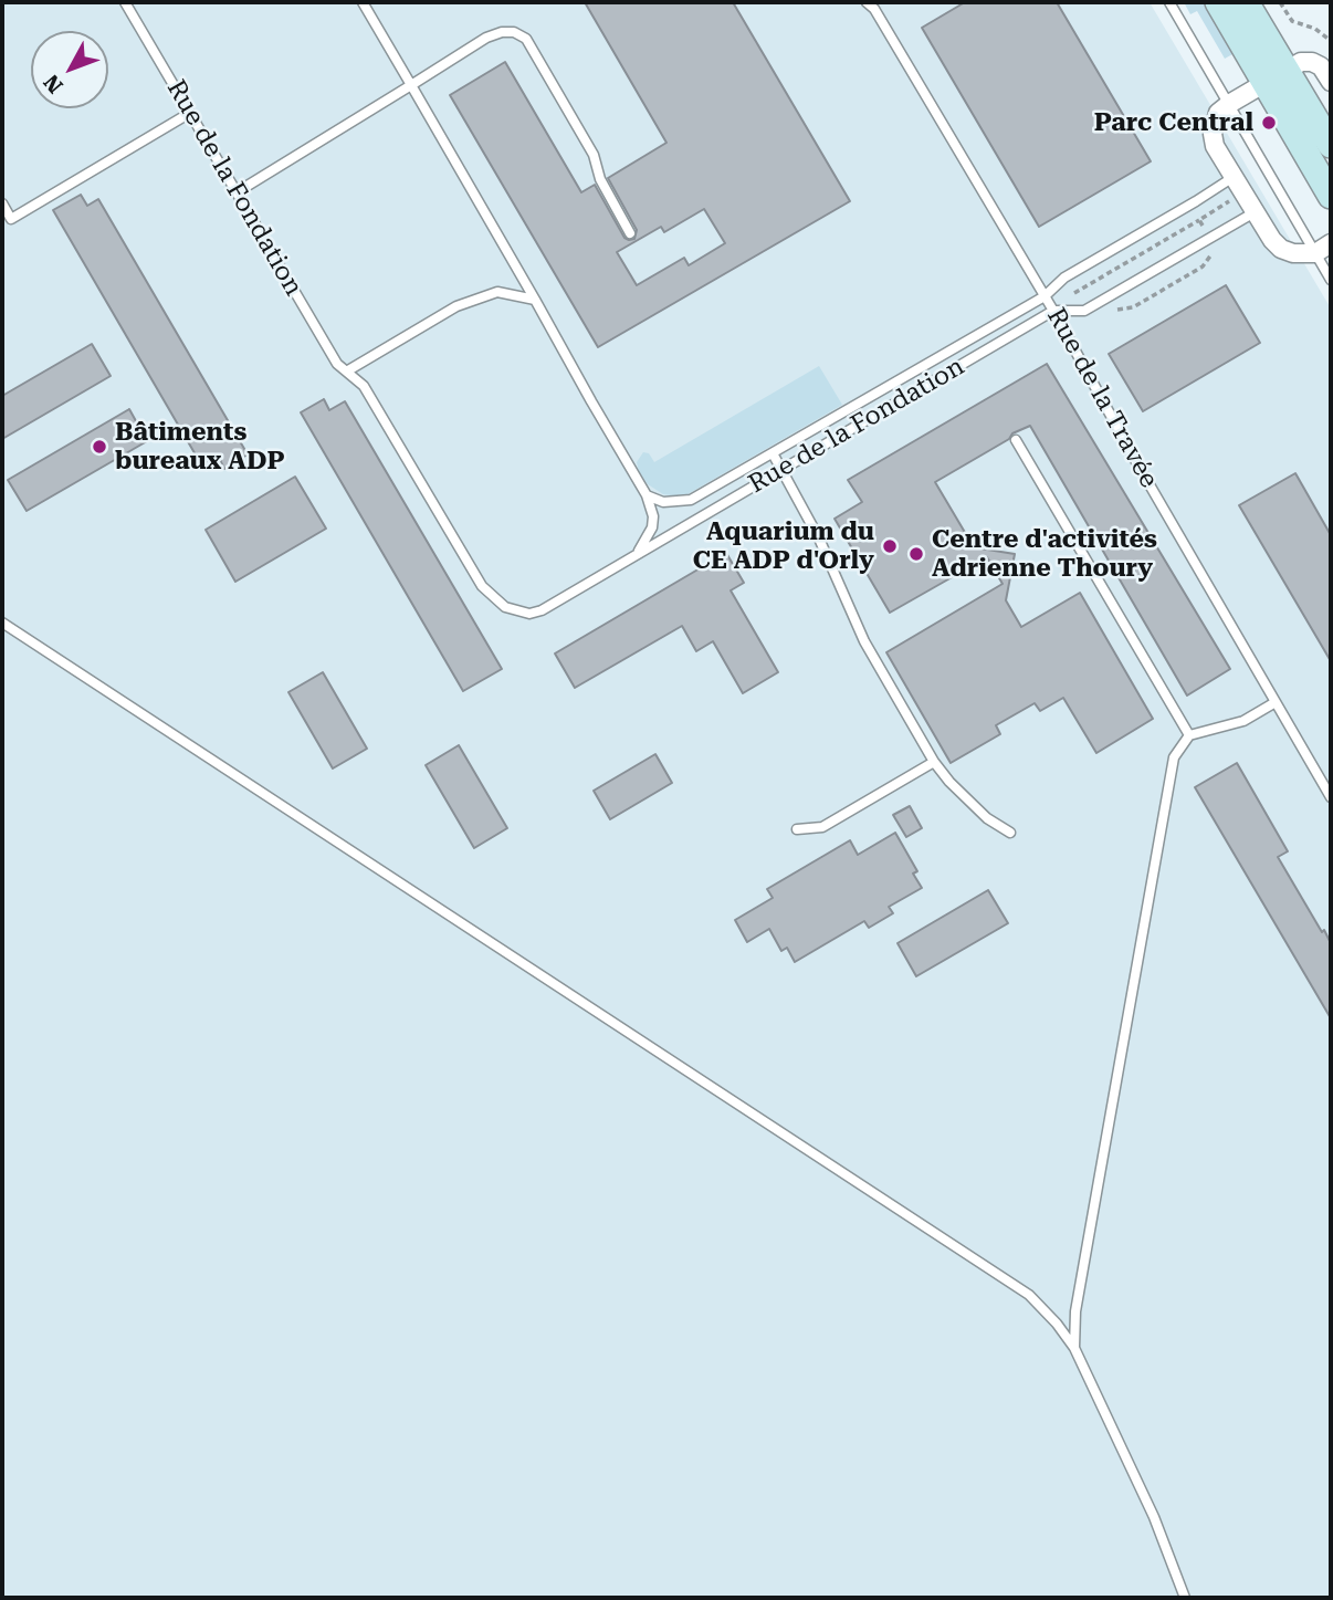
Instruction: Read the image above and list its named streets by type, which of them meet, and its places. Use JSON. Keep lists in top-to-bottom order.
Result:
{
  "streets": {
    "lane": ["Rue de la Fondation", "Rue de la Travée"]
  },
  "crossings": [
    ["Rue de la Fondation", "Rue de la Travée"]
  ],
  "places": [
    "Parc Central",
    "Bâtiments bureaux ADP",
    "Aquarium du CE ADP d'Orly",
    "Centre d'activités Adrienne Thoury"
  ],
  "north": "bottom left"
}
